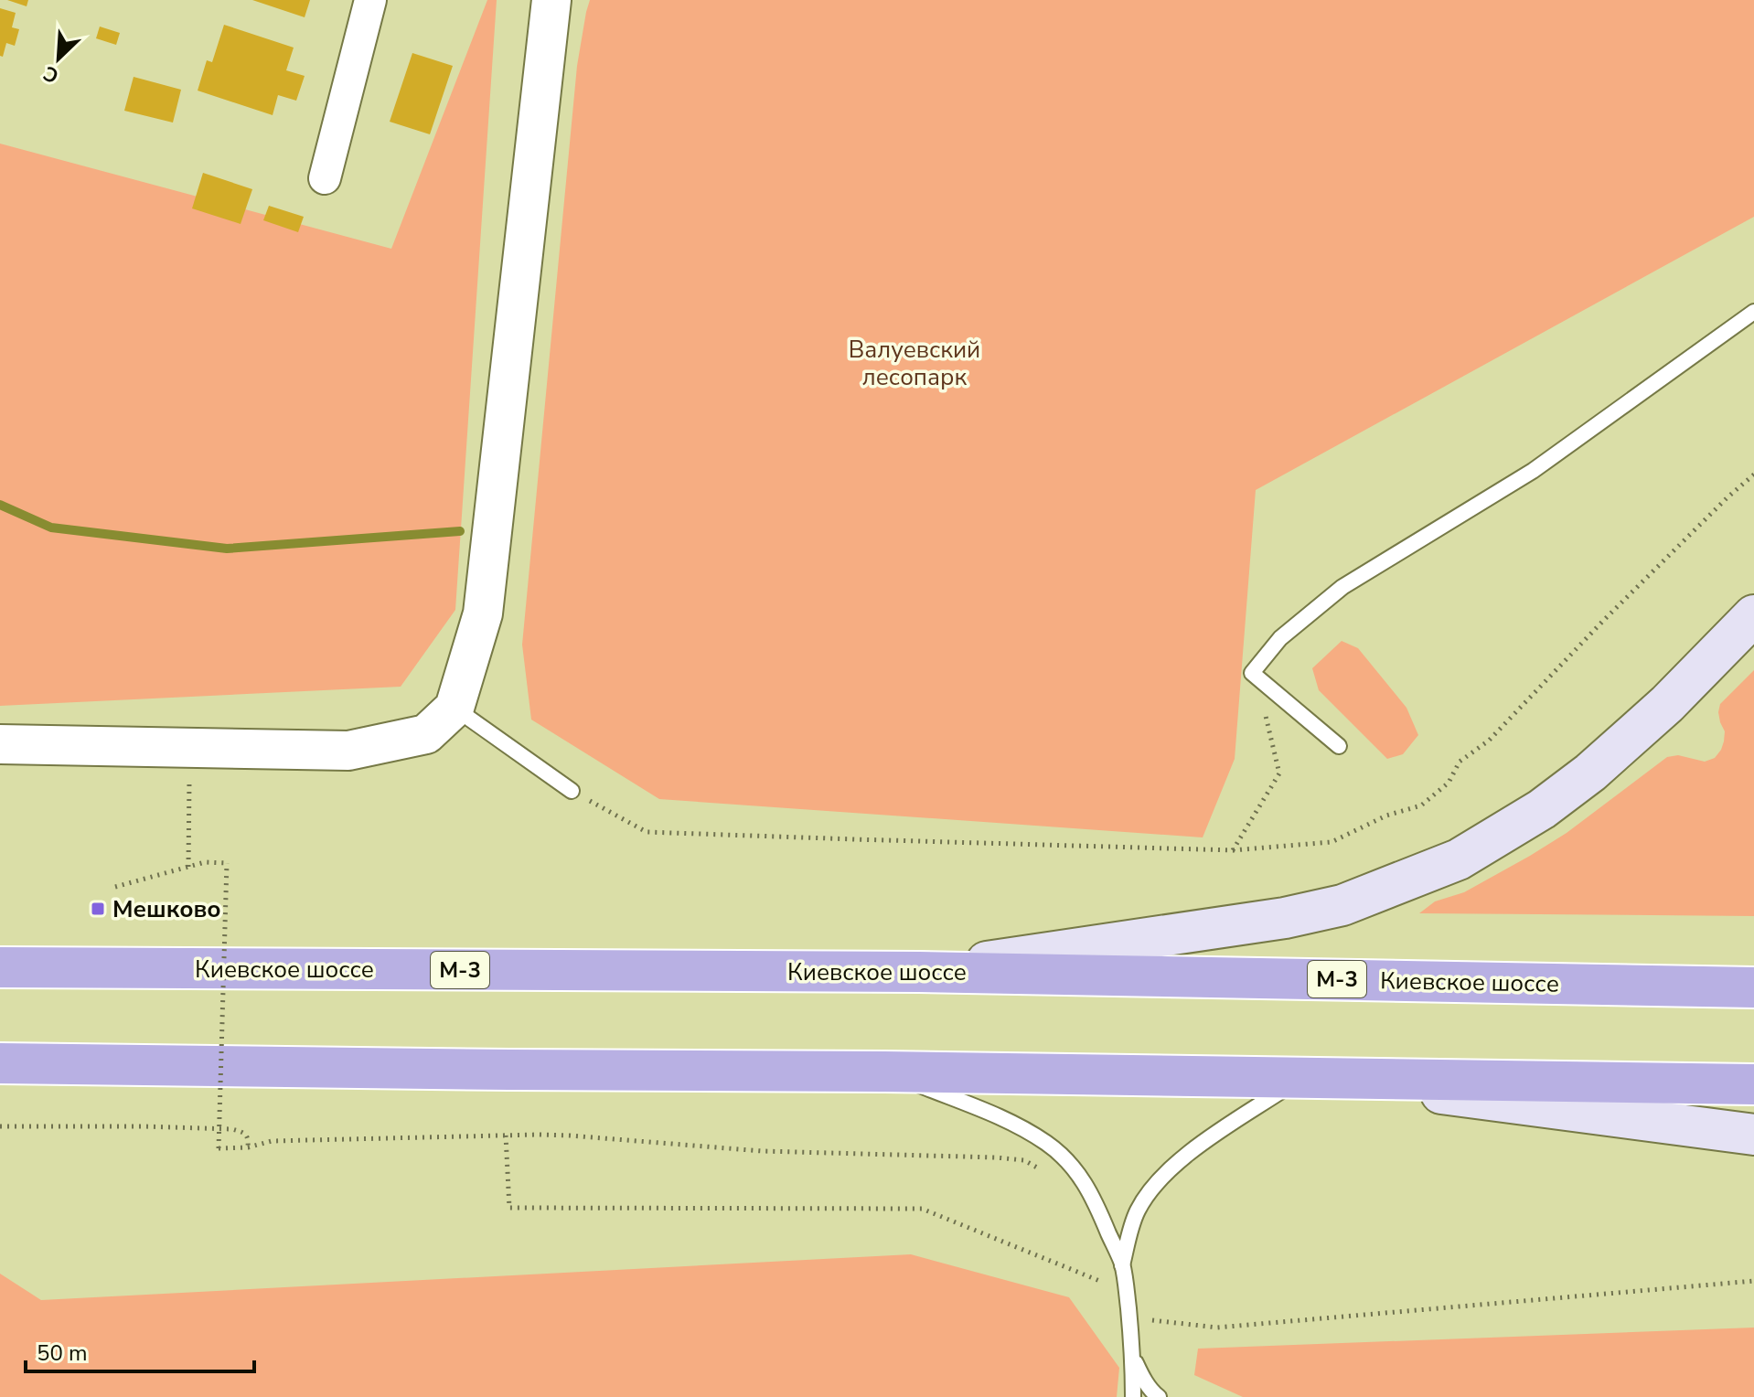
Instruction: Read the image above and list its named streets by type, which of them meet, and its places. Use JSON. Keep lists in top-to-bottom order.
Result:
{
  "streets": {
    "highway": ["Киевское шоссе", "М-3"]
  },
  "parks": ["Валуевский лесопарк"],
  "places": {
    "transit": ["Мешково"]
  },
  "scale_bar": "50 m",
  "north": "bottom left"
}
